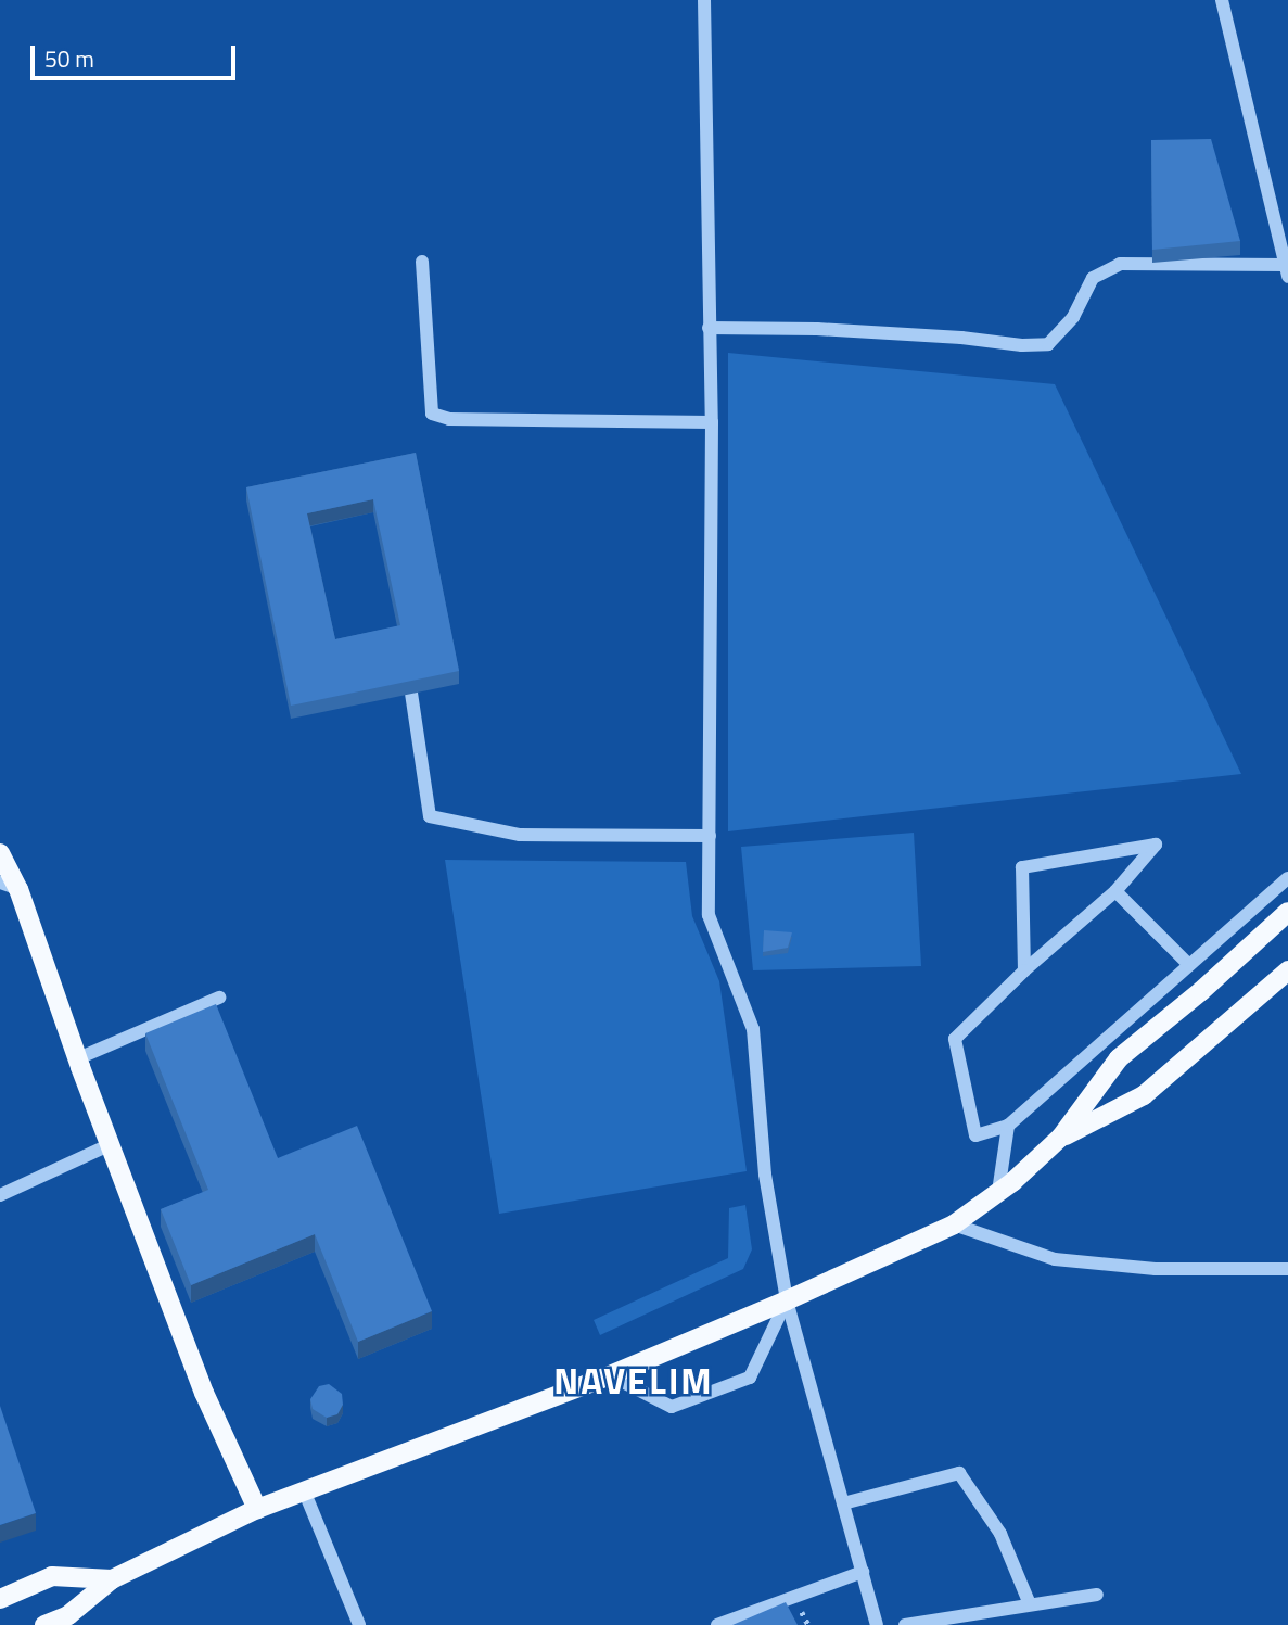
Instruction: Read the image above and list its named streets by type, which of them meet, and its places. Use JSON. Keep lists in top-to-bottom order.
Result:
{
  "districts": ["NAVELIM"],
  "scale_bar": "50 m"
}
